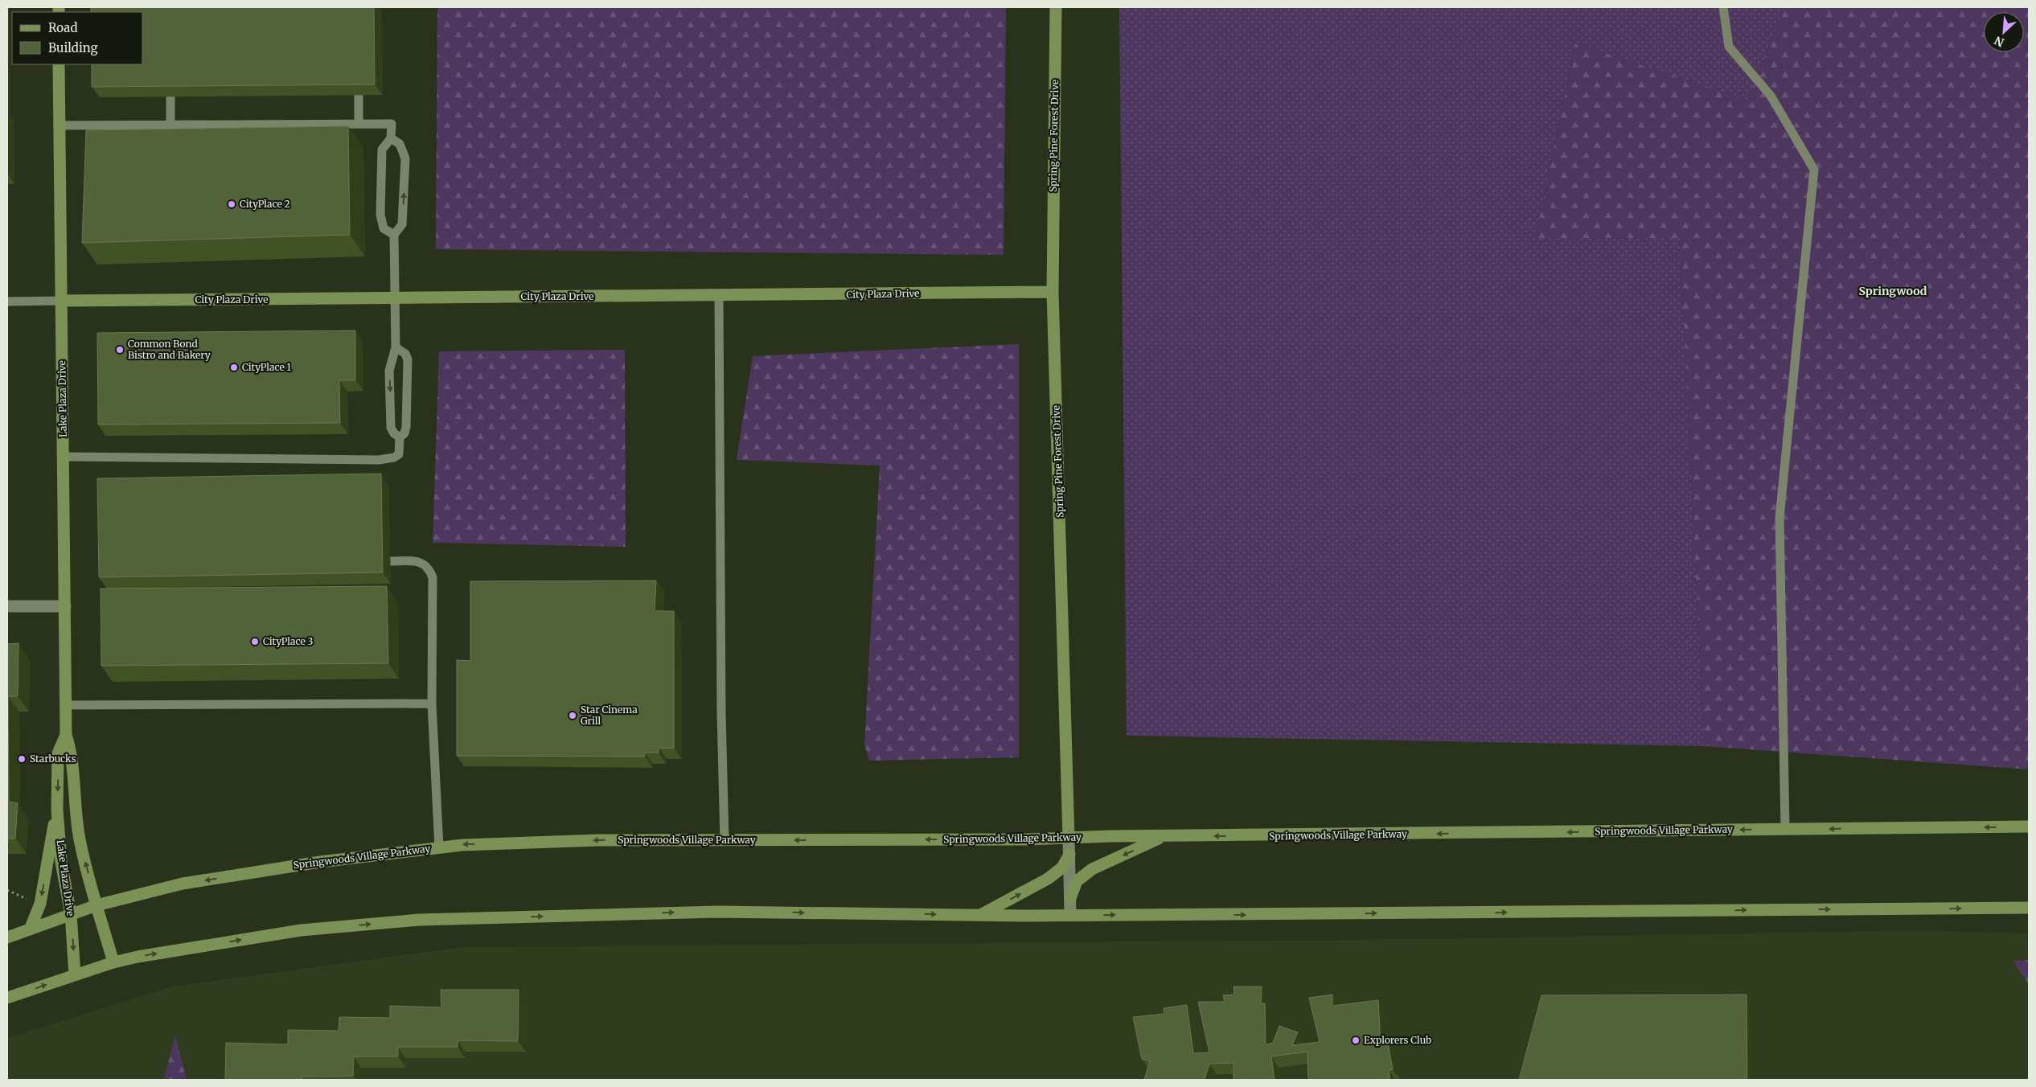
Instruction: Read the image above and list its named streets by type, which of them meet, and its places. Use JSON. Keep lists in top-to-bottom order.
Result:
{
  "streets": {
    "main road": [
      "Spring Pine Forest Drive",
      "City Plaza Drive",
      "Lake Plaza Drive",
      "Springwoods Village Parkway"
    ]
  },
  "crossings": [
    ["Spring Pine Forest Drive", "City Plaza Drive"],
    ["Spring Pine Forest Drive", "Springwoods Village Parkway"],
    ["City Plaza Drive", "Lake Plaza Drive"],
    ["Lake Plaza Drive", "Springwoods Village Parkway"]
  ],
  "districts": ["Springwood"],
  "places": [
    "CityPlace 2",
    "Common Bond Bistro and Bakery",
    "CityPlace 1",
    "CityPlace 3",
    "Star Cinema Grill",
    "Starbucks",
    "Explorers Club"
  ],
  "legend": ["Road", "Building"],
  "north": "bottom left"
}
